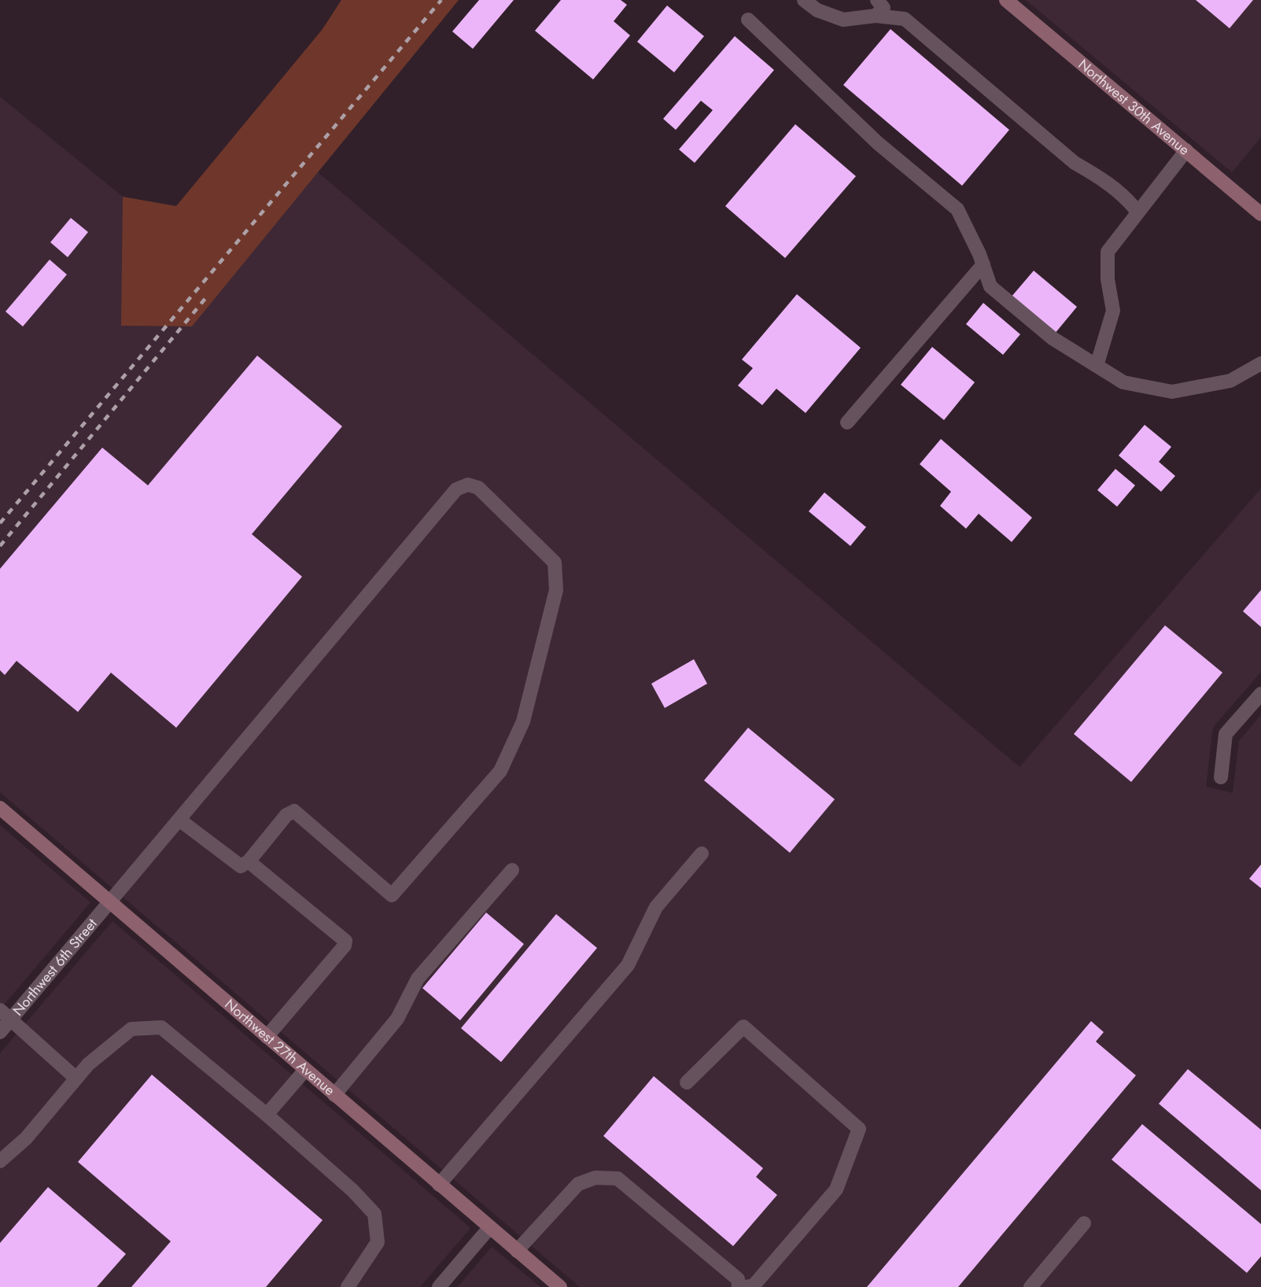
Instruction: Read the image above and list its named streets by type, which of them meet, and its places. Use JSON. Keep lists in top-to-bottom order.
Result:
{
  "streets": {
    "main road": ["Northwest 30th Avenue", "Northwest 27th Avenue"],
    "street": ["Northwest 6th Street"]
  },
  "crossings": [
    ["Northwest 6th Street", "Northwest 27th Avenue"]
  ]
}
